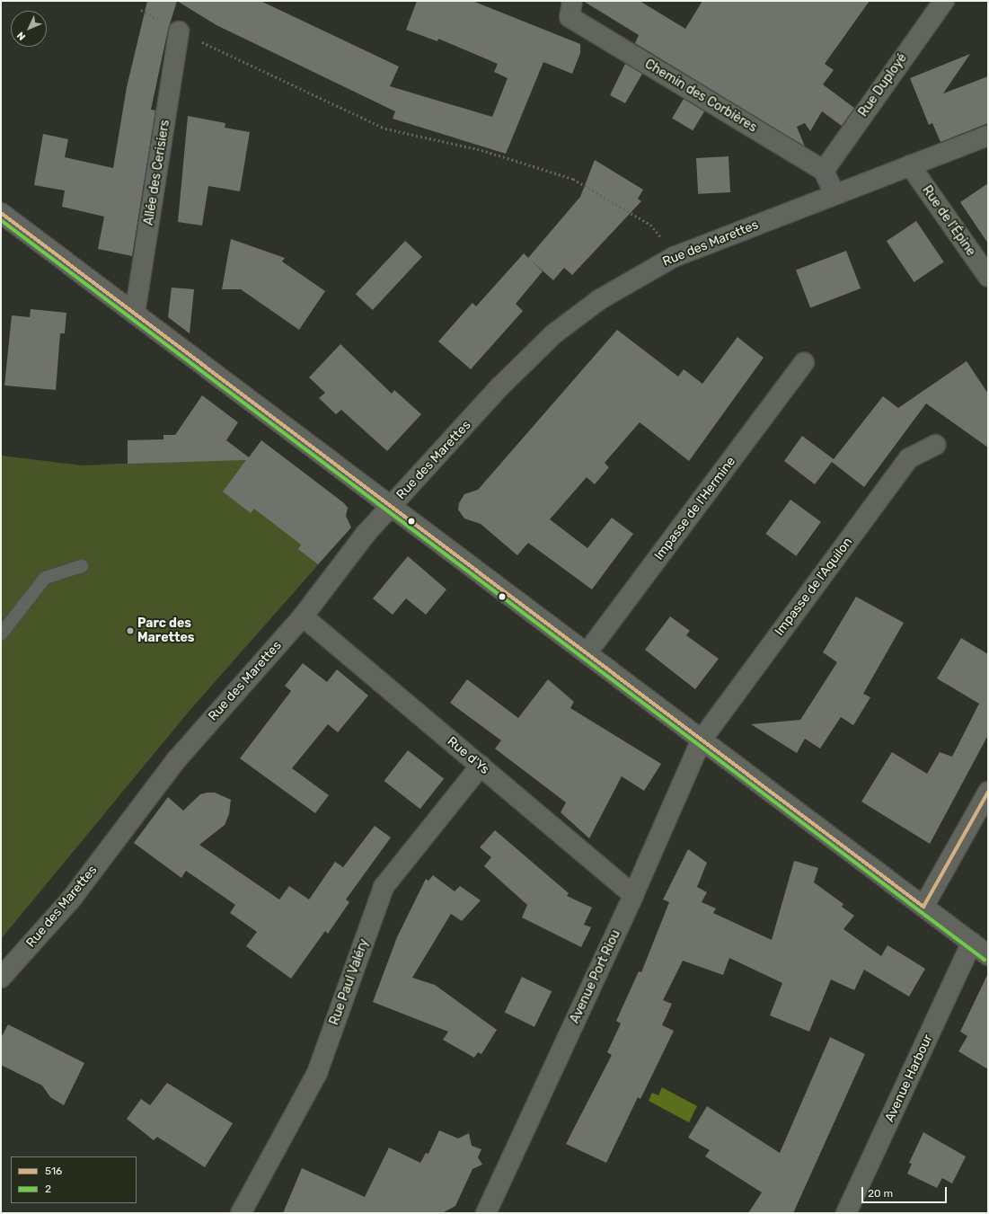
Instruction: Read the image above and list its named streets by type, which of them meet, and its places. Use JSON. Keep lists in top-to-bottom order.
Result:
{
  "streets": {
    "street": [
      "Rue Duployé",
      "Chemin des Corbières",
      "Allée des Cerisiers",
      "Rue de l'Épine",
      "Rue des Marettes",
      "Impasse de l'Hermine",
      "Impasse de l'Aquilon",
      "Rue d'Ys",
      "Avenue Port Riou",
      "Rue Paul Valéry",
      "Avenue Harbour"
    ]
  },
  "crossings": [
    ["Rue Duployé", "Chemin des Corbières"],
    ["Rue de l'Épine", "Rue des Marettes"],
    ["Rue des Marettes", "Rue d'Ys"],
    ["Impasse de l'Aquilon", "Avenue Port Riou"],
    ["Rue d'Ys", "Avenue Port Riou"],
    ["Rue d'Ys", "Rue Paul Valéry"]
  ],
  "places": ["Parc des Marettes"],
  "lines": ["transit line 516", "transit line 2"],
  "legend": ["516", "2"],
  "scale_bar": "20 m",
  "north": "bottom left"
}
